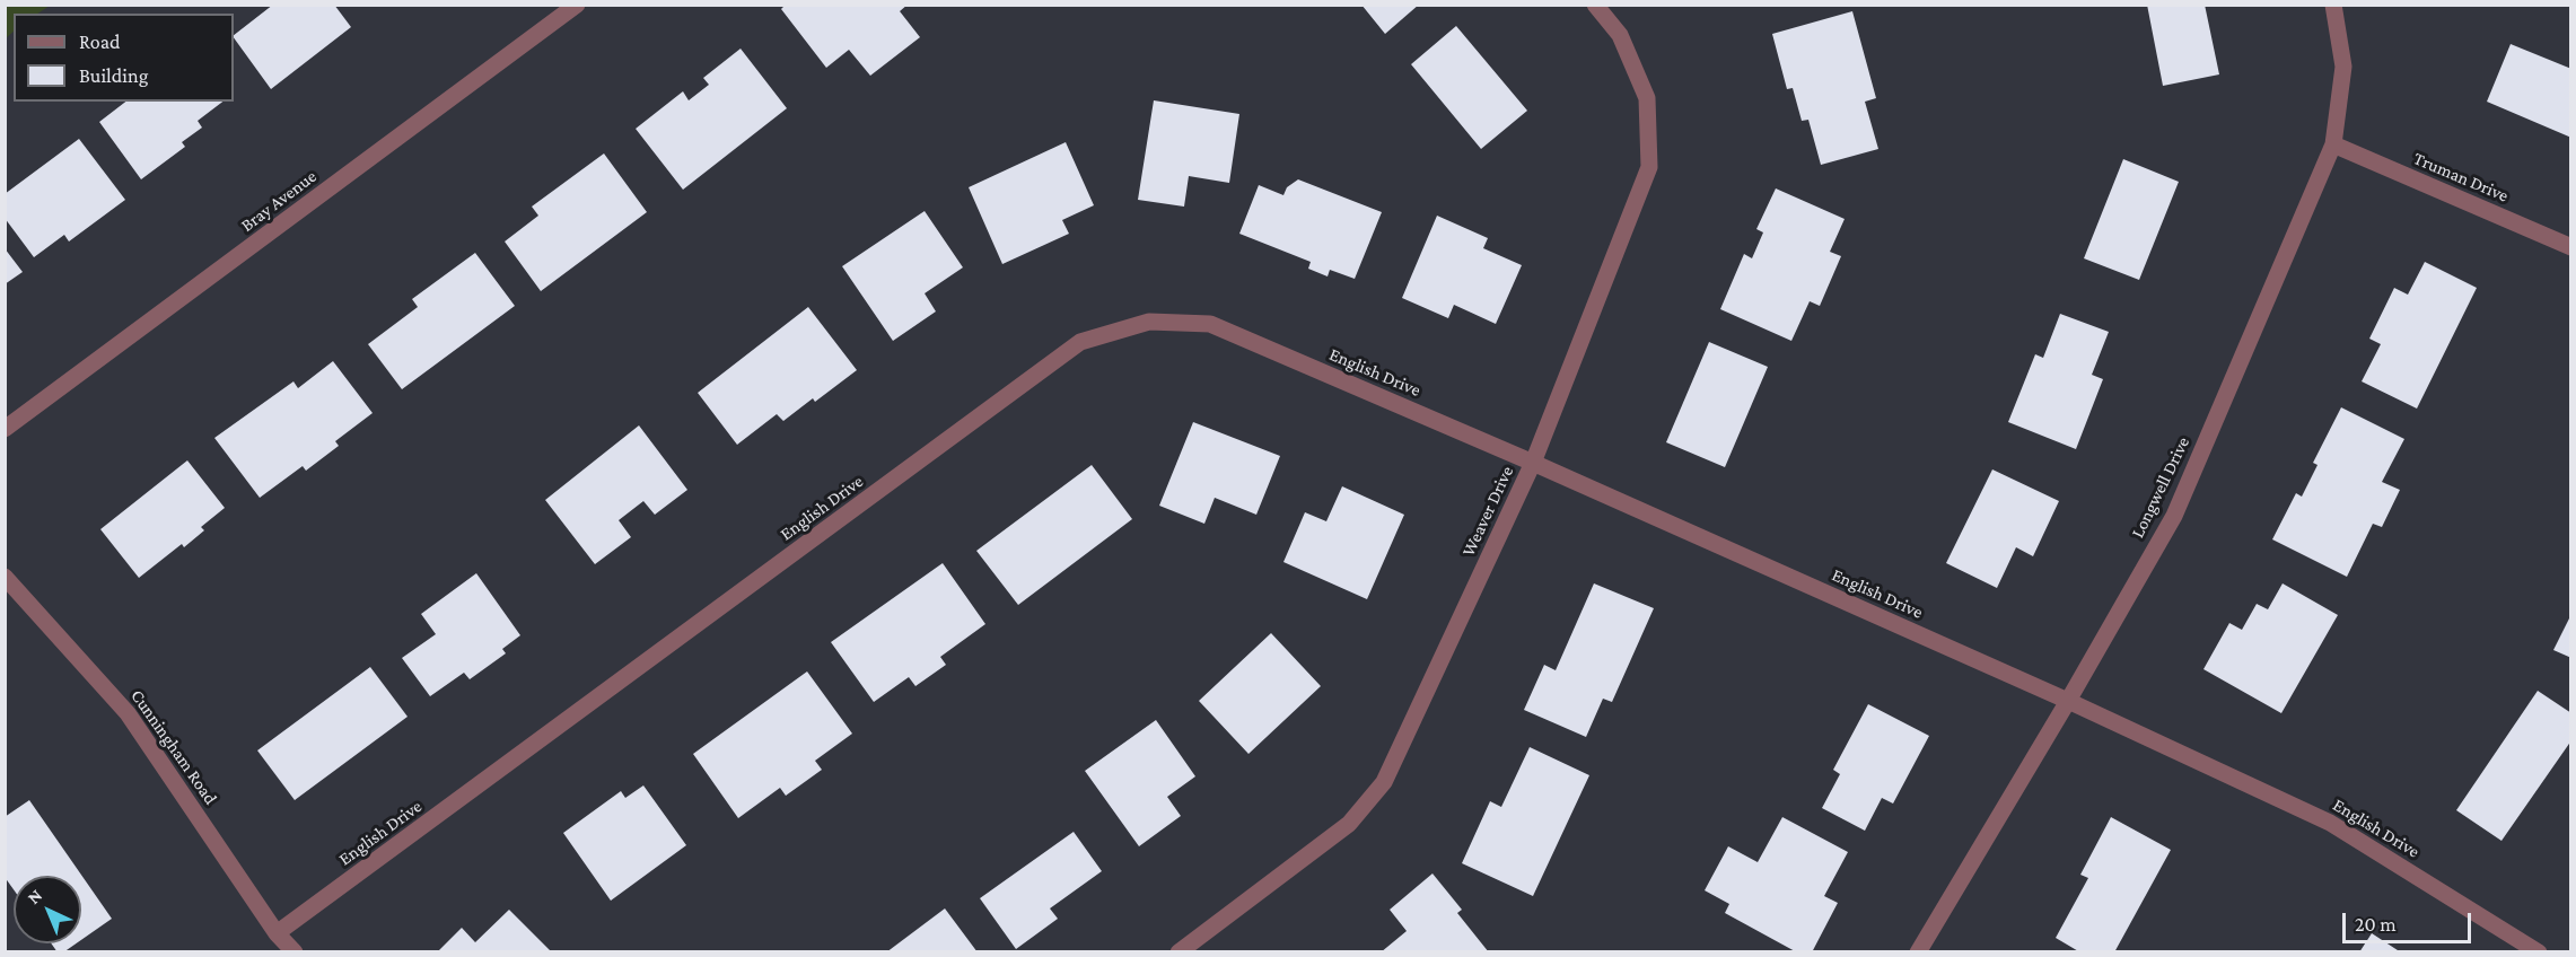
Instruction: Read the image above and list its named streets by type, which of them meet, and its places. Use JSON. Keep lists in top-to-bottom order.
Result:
{
  "streets": {
    "street": [
      "Truman Drive",
      "Bray Avenue",
      "English Drive",
      "Longwell Drive",
      "Weaver Drive",
      "Cunningham Road"
    ]
  },
  "crossings": [
    ["Truman Drive", "Longwell Drive"],
    ["English Drive", "Longwell Drive"],
    ["English Drive", "Weaver Drive"],
    ["English Drive", "Cunningham Road"]
  ],
  "legend": ["Road", "Building"],
  "scale_bar": "20 m",
  "north": "top left"
}
